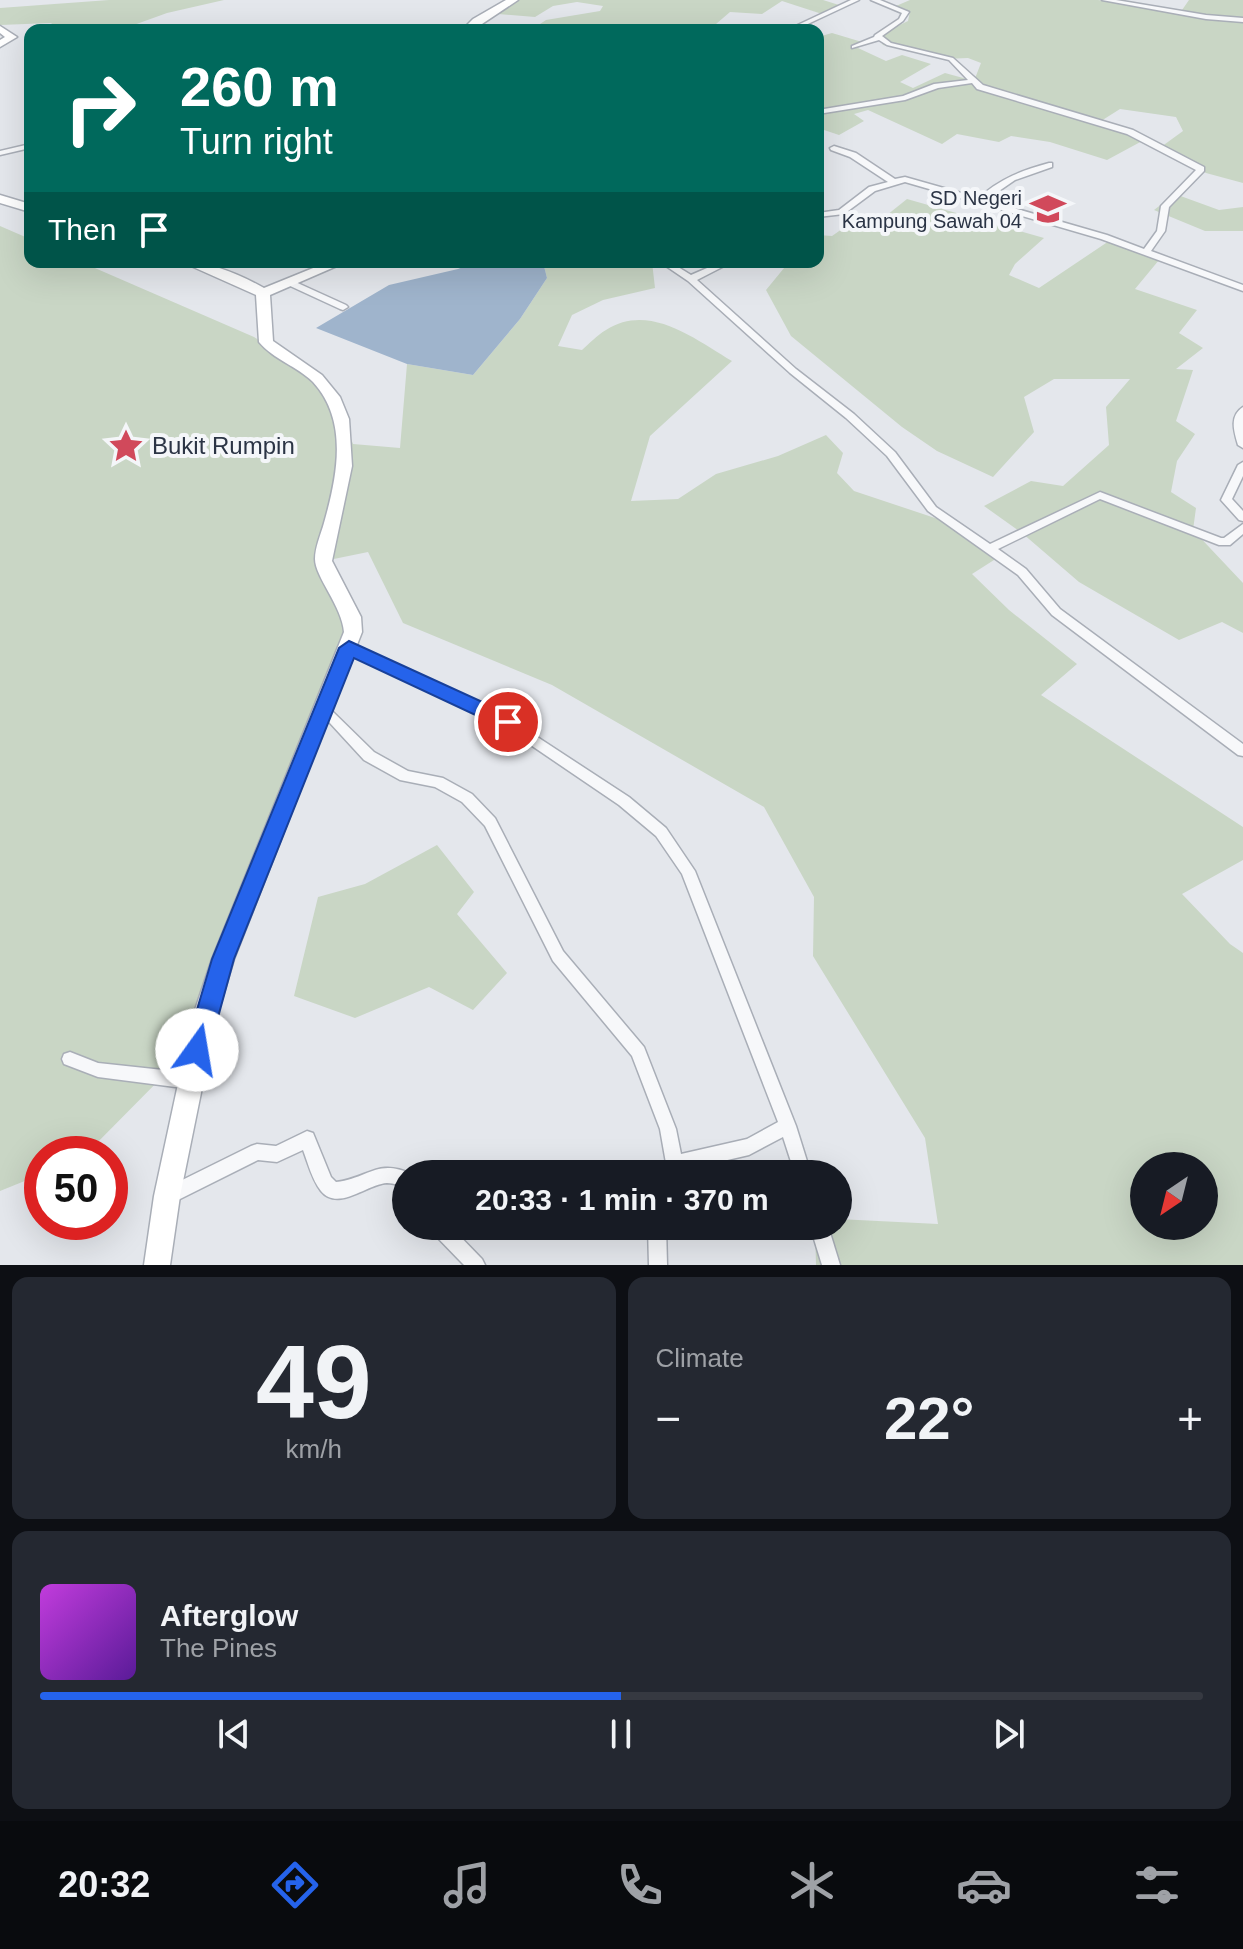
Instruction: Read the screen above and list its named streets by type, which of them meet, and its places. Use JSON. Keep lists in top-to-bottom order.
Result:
{
  "places": {
    "school or university": ["SD Negeri Kampung Sawah 04"],
    "place": ["Bukit Rumpin"]
  },
  "north": "bottom left",
  "page": {
    "turn": ["260 m", "Turn right"],
    "then": "Then",
    "limit": "50",
    "trip": "20:33 · 1 min · 370 m",
    "tile": [
      ["49", "km/h"],
      "Climate"
    ],
    "heat": ["−", "22°", "+"],
    "song": ["Afterglow", "The Pines"],
    "tabs": "20:32"
  }
}
